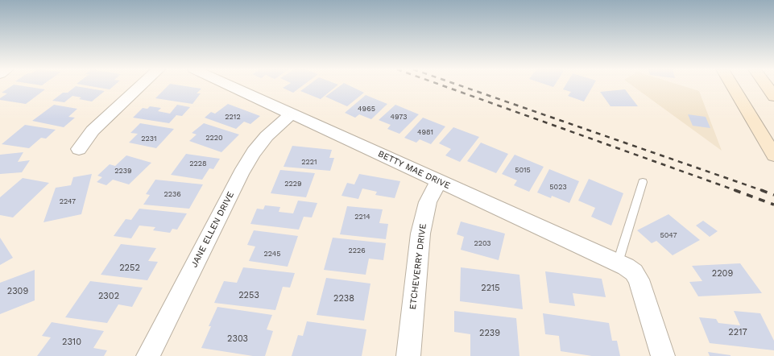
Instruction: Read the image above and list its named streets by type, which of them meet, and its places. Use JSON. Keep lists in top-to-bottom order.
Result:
{
  "streets": {
    "street": ["BETTY MAE DRIVE", "JANE ELLEN DRIVE", "ETCHEVERRY DRIVE"]
  },
  "crossings": [
    ["BETTY MAE DRIVE", "JANE ELLEN DRIVE"],
    ["BETTY MAE DRIVE", "ETCHEVERRY DRIVE"]
  ],
  "house_numbers": [
    "4965",
    "2212",
    "4973",
    "4981",
    "2220",
    "2231",
    "2221",
    "2228",
    "5015",
    "2239",
    "2229",
    "5023",
    "2236",
    "2247",
    "2214",
    "5047",
    "2203",
    "2226",
    "2245",
    "2252",
    "2209",
    "2215",
    "2309",
    "2253",
    "2302",
    "2238",
    "2217",
    "2239",
    "2303",
    "2310"
  ]
}
